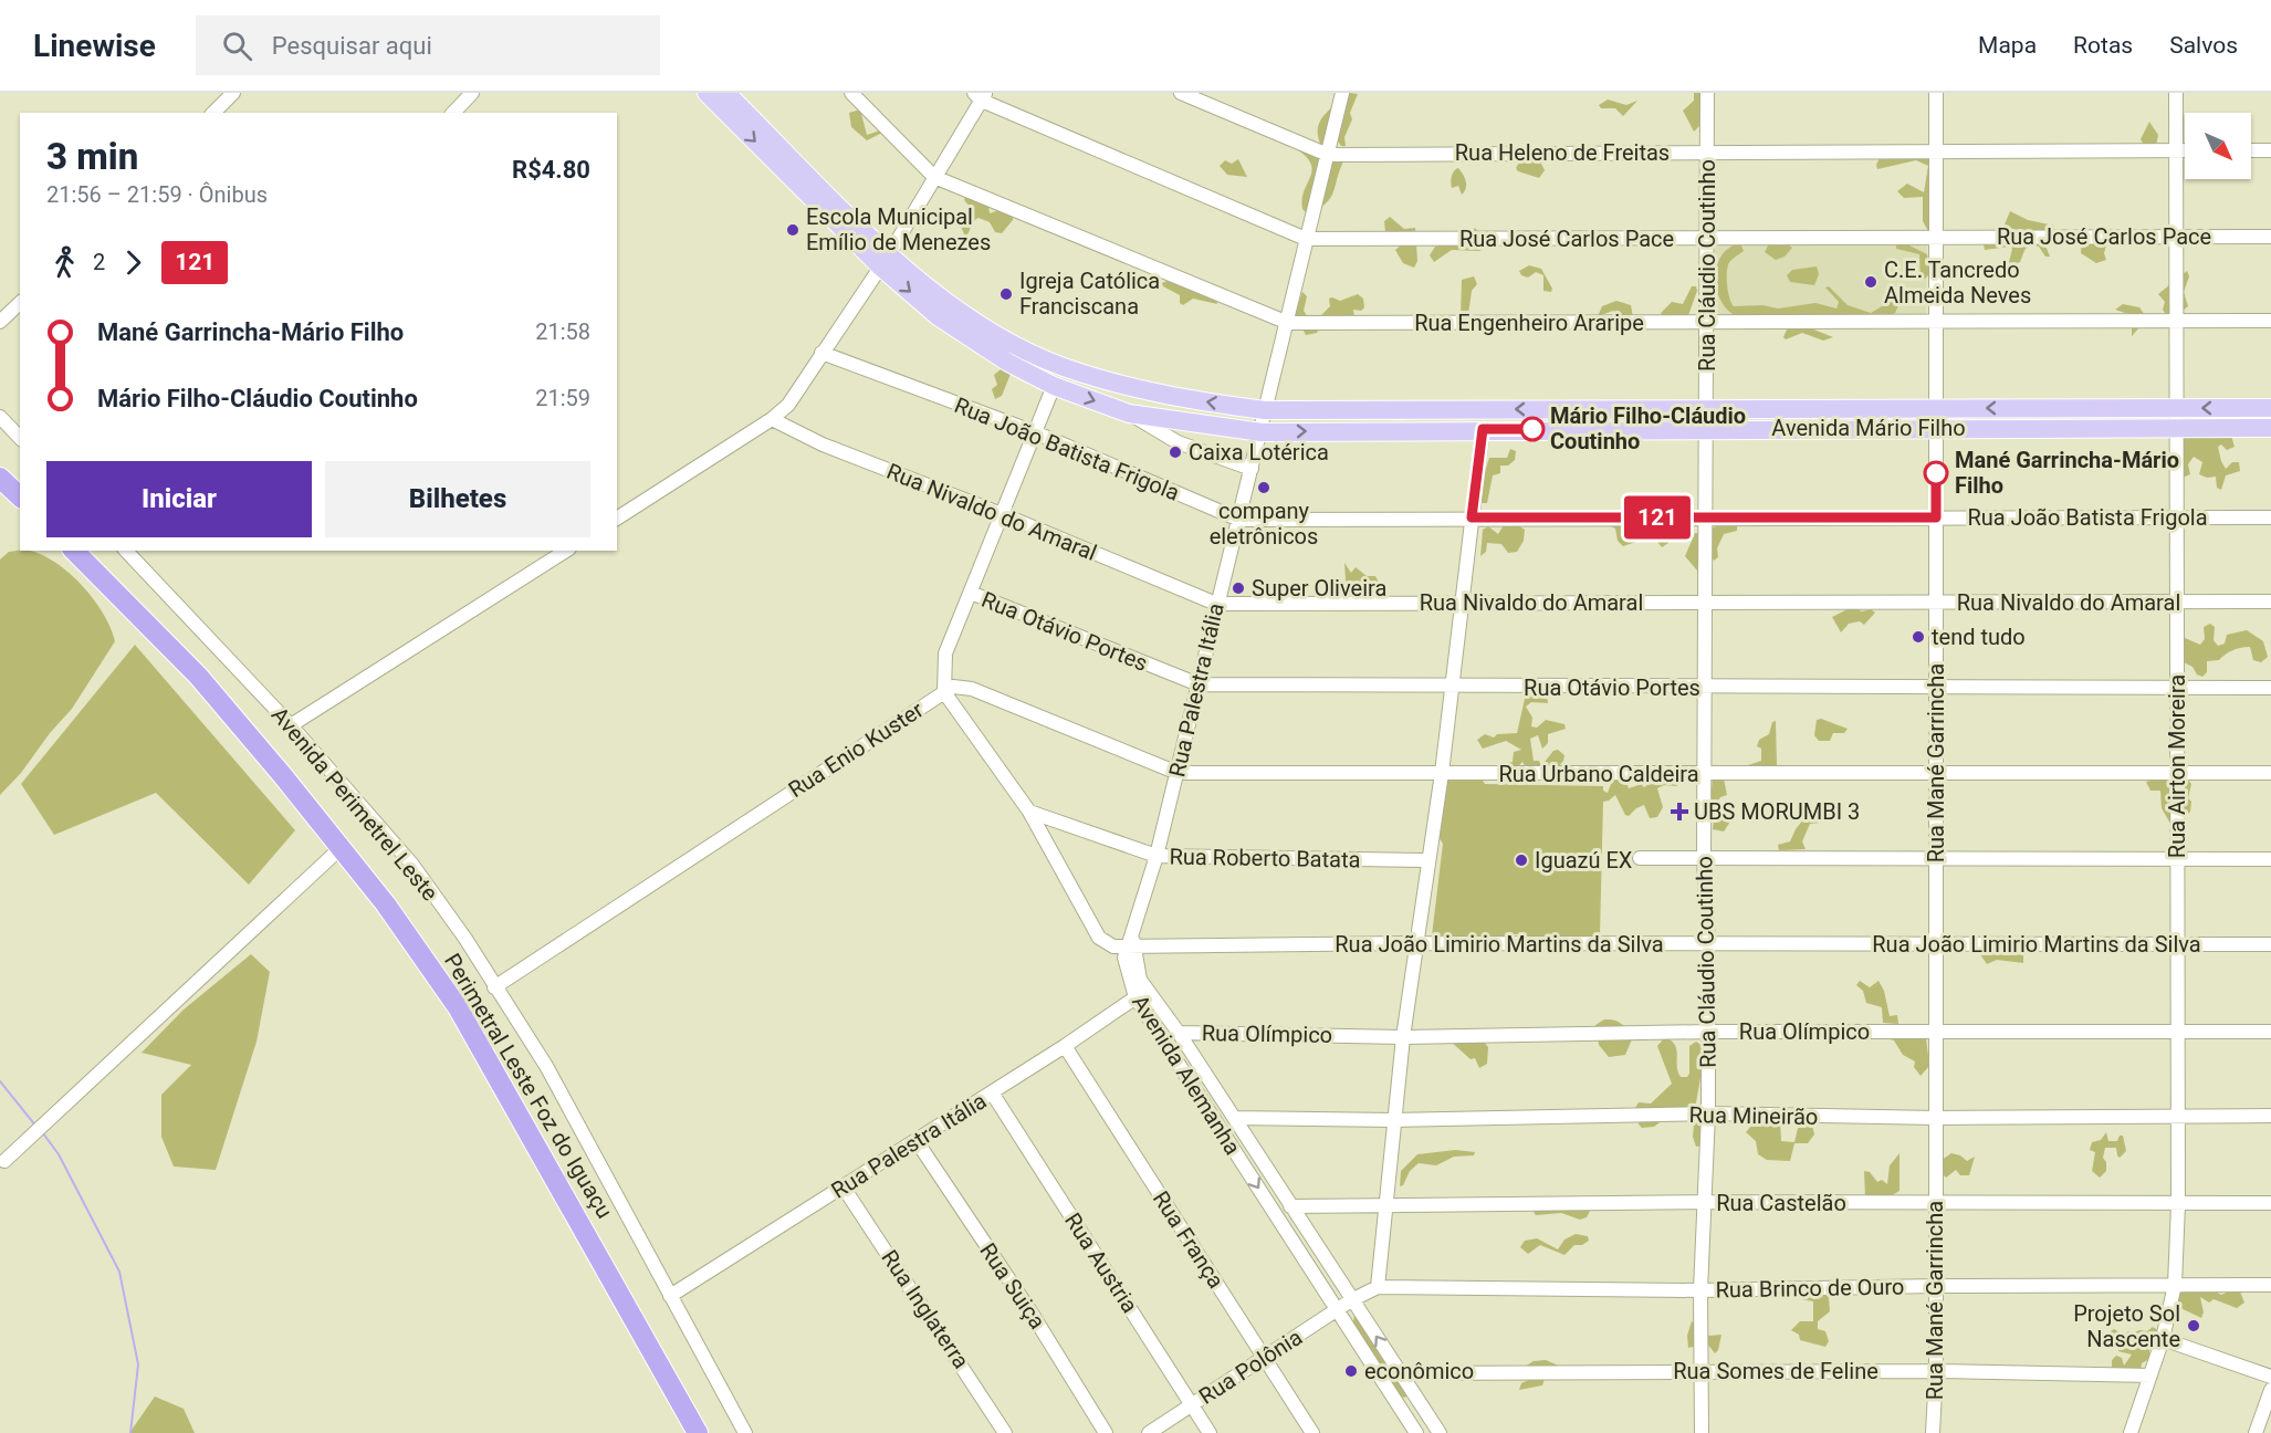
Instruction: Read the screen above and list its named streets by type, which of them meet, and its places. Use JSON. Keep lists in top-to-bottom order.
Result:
{
  "streets": {
    "highway": ["Perimetral Leste Foz do Iguaçu"],
    "main road": ["Avenida Mário Filho"],
    "street": [
      "Rua Heleno de Freitas",
      "Rua José Carlos Pace",
      "Rua Cláudio Coutinho",
      "Rua Engenheiro Araripe",
      "Rua João Batista Frigola",
      "Rua Nivaldo do Amaral",
      "Rua Otávio Portes",
      "Rua Palestra Itália",
      "Rua Enio Kuster",
      "Rua Mané Garrincha",
      "Rua Airton Moreira",
      "Rua Urbano Caldeira",
      "Avenida Perimetrel Leste",
      "Rua Roberto Batata",
      "Rua João Limirio Martins da Silva",
      "Rua Olímpico",
      "Avenida Alemanha",
      "Rua Mineirão",
      "Rua Castelão",
      "Rua França",
      "Rua Austria",
      "Rua Suiça",
      "Rua Brinco de Ouro",
      "Rua Inglaterra",
      "Rua Polônia",
      "Rua Somes de Feline"
    ]
  },
  "crossings": [
    ["Rua Heleno de Freitas", "Rua Cláudio Coutinho"],
    ["Rua Heleno de Freitas", "Rua Palestra Itália"],
    ["Rua Heleno de Freitas", "Rua Mané Garrincha"],
    ["Rua Heleno de Freitas", "Rua Airton Moreira"],
    ["Rua José Carlos Pace", "Rua Cláudio Coutinho"],
    ["Rua José Carlos Pace", "Rua Palestra Itália"],
    ["Rua José Carlos Pace", "Rua Mané Garrincha"],
    ["Rua José Carlos Pace", "Rua Airton Moreira"],
    ["Rua Cláudio Coutinho", "Rua Engenheiro Araripe"],
    ["Rua Cláudio Coutinho", "Avenida Mário Filho"],
    ["Rua Cláudio Coutinho", "Rua João Batista Frigola"],
    ["Rua Cláudio Coutinho", "Rua Nivaldo do Amaral"],
    ["Rua Cláudio Coutinho", "Rua Otávio Portes"],
    ["Rua Cláudio Coutinho", "Rua Urbano Caldeira"],
    ["Rua Cláudio Coutinho", "Rua João Limirio Martins da Silva"],
    ["Rua Cláudio Coutinho", "Rua Olímpico"],
    ["Rua Cláudio Coutinho", "Rua Mineirão"],
    ["Rua Cláudio Coutinho", "Rua Castelão"],
    ["Rua Cláudio Coutinho", "Rua Brinco de Ouro"],
    ["Rua Cláudio Coutinho", "Rua Somes de Feline"],
    ["Rua Engenheiro Araripe", "Rua Palestra Itália"],
    ["Rua Engenheiro Araripe", "Rua Mané Garrincha"],
    ["Rua Engenheiro Araripe", "Rua Airton Moreira"],
    ["Avenida Mário Filho", "Rua Palestra Itália"],
    ["Avenida Mário Filho", "Rua Enio Kuster"],
    ["Avenida Mário Filho", "Rua Mané Garrincha"],
    ["Avenida Mário Filho", "Rua Airton Moreira"],
    ["Rua João Batista Frigola", "Rua Palestra Itália"],
    ["Rua João Batista Frigola", "Rua Enio Kuster"],
    ["Rua João Batista Frigola", "Rua Mané Garrincha"],
    ["Rua João Batista Frigola", "Rua Airton Moreira"],
    ["Rua Nivaldo do Amaral", "Rua Palestra Itália"],
    ["Rua Nivaldo do Amaral", "Rua Enio Kuster"],
    ["Rua Nivaldo do Amaral", "Rua Mané Garrincha"],
    ["Rua Nivaldo do Amaral", "Rua Airton Moreira"],
    ["Rua Otávio Portes", "Rua Palestra Itália"],
    ["Rua Otávio Portes", "Rua Enio Kuster"],
    ["Rua Otávio Portes", "Rua Mané Garrincha"],
    ["Rua Otávio Portes", "Rua Airton Moreira"],
    ["Rua Palestra Itália", "Rua Urbano Caldeira"],
    ["Rua Palestra Itália", "Avenida Perimetrel Leste"],
    ["Rua Palestra Itália", "Rua Roberto Batata"],
    ["Rua Palestra Itália", "Rua João Limirio Martins da Silva"],
    ["Rua Palestra Itália", "Avenida Alemanha"],
    ["Rua Palestra Itália", "Rua França"],
    ["Rua Palestra Itália", "Rua Austria"],
    ["Rua Palestra Itália", "Rua Suiça"],
    ["Rua Palestra Itália", "Rua Inglaterra"],
    ["Rua Enio Kuster", "Rua Urbano Caldeira"],
    ["Rua Enio Kuster", "Avenida Perimetrel Leste"],
    ["Rua Mané Garrincha", "Rua Urbano Caldeira"],
    ["Rua Mané Garrincha", "Rua João Limirio Martins da Silva"],
    ["Rua Mané Garrincha", "Rua Olímpico"],
    ["Rua Mané Garrincha", "Rua Mineirão"],
    ["Rua Mané Garrincha", "Rua Castelão"],
    ["Rua Mané Garrincha", "Rua Brinco de Ouro"],
    ["Rua Mané Garrincha", "Rua Somes de Feline"],
    ["Rua Airton Moreira", "Rua Urbano Caldeira"],
    ["Rua Airton Moreira", "Rua João Limirio Martins da Silva"],
    ["Rua Airton Moreira", "Rua Olímpico"],
    ["Rua Airton Moreira", "Rua Mineirão"],
    ["Rua Airton Moreira", "Rua Castelão"],
    ["Rua Airton Moreira", "Rua Brinco de Ouro"],
    ["Rua Airton Moreira", "Rua Somes de Feline"],
    ["Rua João Limirio Martins da Silva", "Avenida Alemanha"],
    ["Rua Olímpico", "Avenida Alemanha"],
    ["Avenida Alemanha", "Rua Mineirão"],
    ["Avenida Alemanha", "Rua Castelão"],
    ["Avenida Alemanha", "Rua Brinco de Ouro"],
    ["Avenida Alemanha", "Rua Polônia"],
    ["Avenida Alemanha", "Rua Somes de Feline"],
    ["Rua França", "Rua Polônia"],
    ["Rua Austria", "Rua Polônia"],
    ["Rua Brinco de Ouro", "Rua Polônia"]
  ],
  "places": {
    "other": [
      "Escola Municipal Emílio de Menezes",
      "C.E. Tancredo Almeida Neves",
      "Igreja Católica Franciscana",
      "Mário Filho-Cláudio Coutinho",
      "Caixa Lotérica",
      "Mané Garrincha-Mário Filho",
      "company eletrônicos",
      "Super Oliveira",
      "tend tudo",
      "Iguazú EX",
      "Projeto Sol Nascente",
      "econômico"
    ],
    "health": ["UBS MORUMBI 3"]
  },
  "lines": ["bus line 121"],
  "north": "bottom right",
  "page": {
    "header": "Linewise",
    "search": "Pesquisar aqui",
    "nav": ["Mapa", "Rotas", "Salvos"],
    "on_map": "121",
    "heading": ["3 min", "21:56 – 21:59 · Ônibus", "R$4.80"],
    "legs": ["2", "121"],
    "list": [
      {
        "name": "Mané Garrincha-Mário Filho",
        "value": "21:58"
      },
      {
        "name": "Mário Filho-Cláudio Coutinho",
        "value": "21:59"
      }
    ],
    "buttons": ["Iniciar", "Bilhetes"]
  }
}
